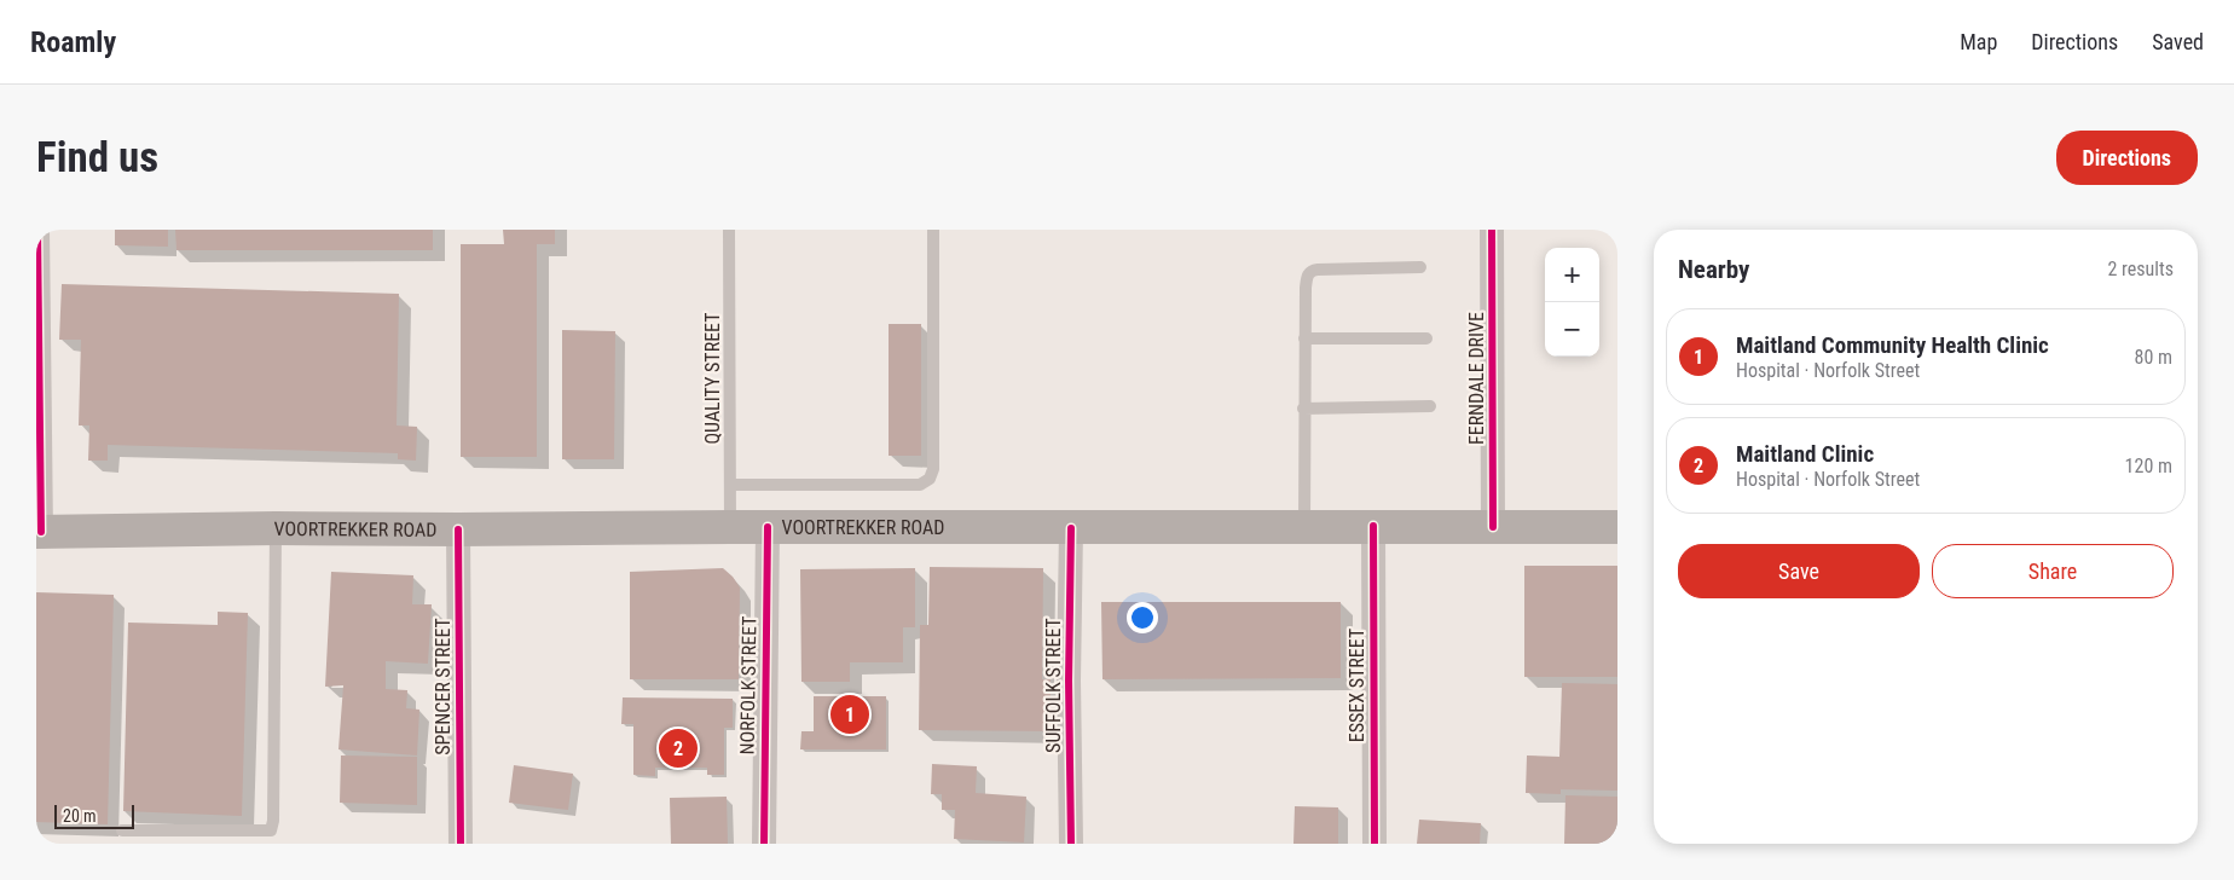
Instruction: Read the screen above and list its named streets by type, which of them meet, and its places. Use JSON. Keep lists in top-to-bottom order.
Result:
{
  "streets": {
    "main road": ["VOORTREKKER ROAD"],
    "street": [
      "FERNDALE DRIVE",
      "NORFOLK STREET",
      "SUFFOLK STREET",
      "ESSEX STREET",
      "SPENCER STREET"
    ],
    "lane": ["QUALITY STREET"]
  },
  "crossings": [
    ["QUALITY STREET", "VOORTREKKER ROAD"],
    ["FERNDALE DRIVE", "VOORTREKKER ROAD"],
    ["VOORTREKKER ROAD", "NORFOLK STREET"],
    ["VOORTREKKER ROAD", "SUFFOLK STREET"],
    ["VOORTREKKER ROAD", "ESSEX STREET"],
    ["VOORTREKKER ROAD", "SPENCER STREET"]
  ],
  "scale_bar": "20 m",
  "page": {
    "header": "Roamly",
    "nav": ["Map", "Directions", "Saved"],
    "buttons": [
      "Directions",
      ["Save", "Share"]
    ],
    "title": "Find us",
    "heading": ["Nearby", "2 results"],
    "map_buttons": ["+", "−"],
    "list": [
      {
        "mark": "1",
        "name": "Maitland Community Health Clinic",
        "note": "Hospital · Norfolk Street",
        "value": "80 m"
      },
      {
        "mark": "2",
        "name": "Maitland Clinic",
        "note": "Hospital · Norfolk Street",
        "value": "120 m"
      }
    ],
    "pins": ["1", "2"],
    "scale": "20 m"
  }
}
